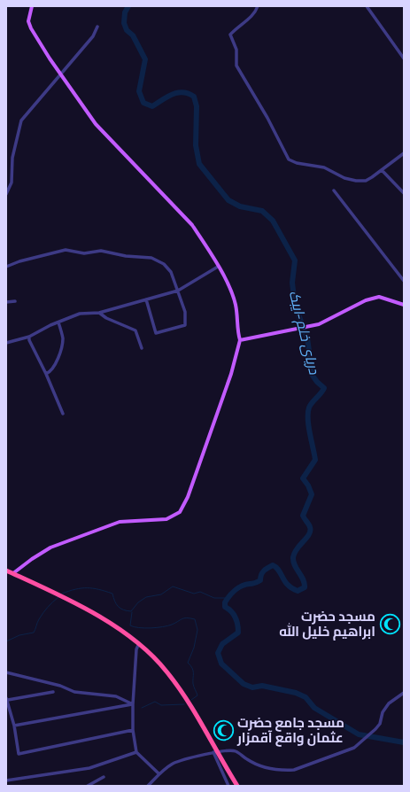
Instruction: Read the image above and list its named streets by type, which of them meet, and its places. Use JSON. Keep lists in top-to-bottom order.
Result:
{
  "water": ["دریای خلم-ایبک"],
  "places": {
    "mosque": ["مسجد حضرت ابراهیم خلیل الله", "مسجد جامع حضرت عثمان واقع آقمزار"]
  }
}
